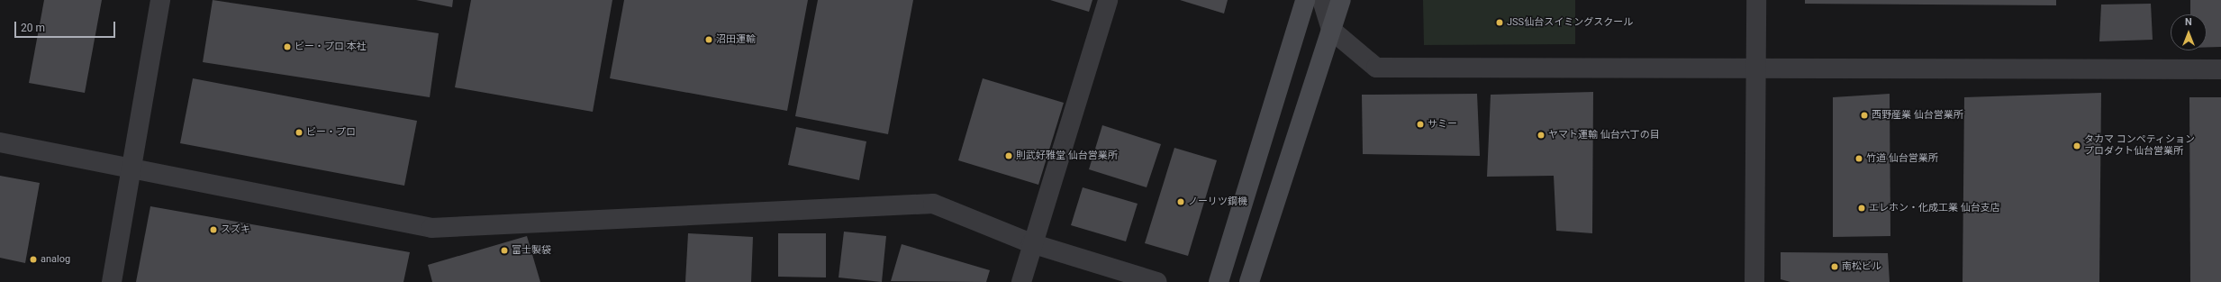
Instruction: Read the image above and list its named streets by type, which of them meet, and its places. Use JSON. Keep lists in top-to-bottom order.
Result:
{
  "places": [
    "JSS仙台スイミングスクール",
    "沼田運輸",
    "ビー・プロ 本社",
    "西野産業 仙台営業所",
    "サミー",
    "ビー・プロ",
    "ヤマト運輸 仙台六丁の目",
    "タカマ コンペティション プロダクト仙台営業所",
    "則武好雅堂 仙台営業所",
    "竹道 仙台営業所",
    "ノーリツ鋼機",
    "エレホン・化成工業 仙台支店",
    "スズキ",
    "富士製袋",
    "analog",
    "南松ビル"
  ],
  "scale_bar": "20 m",
  "north": "top"
}
